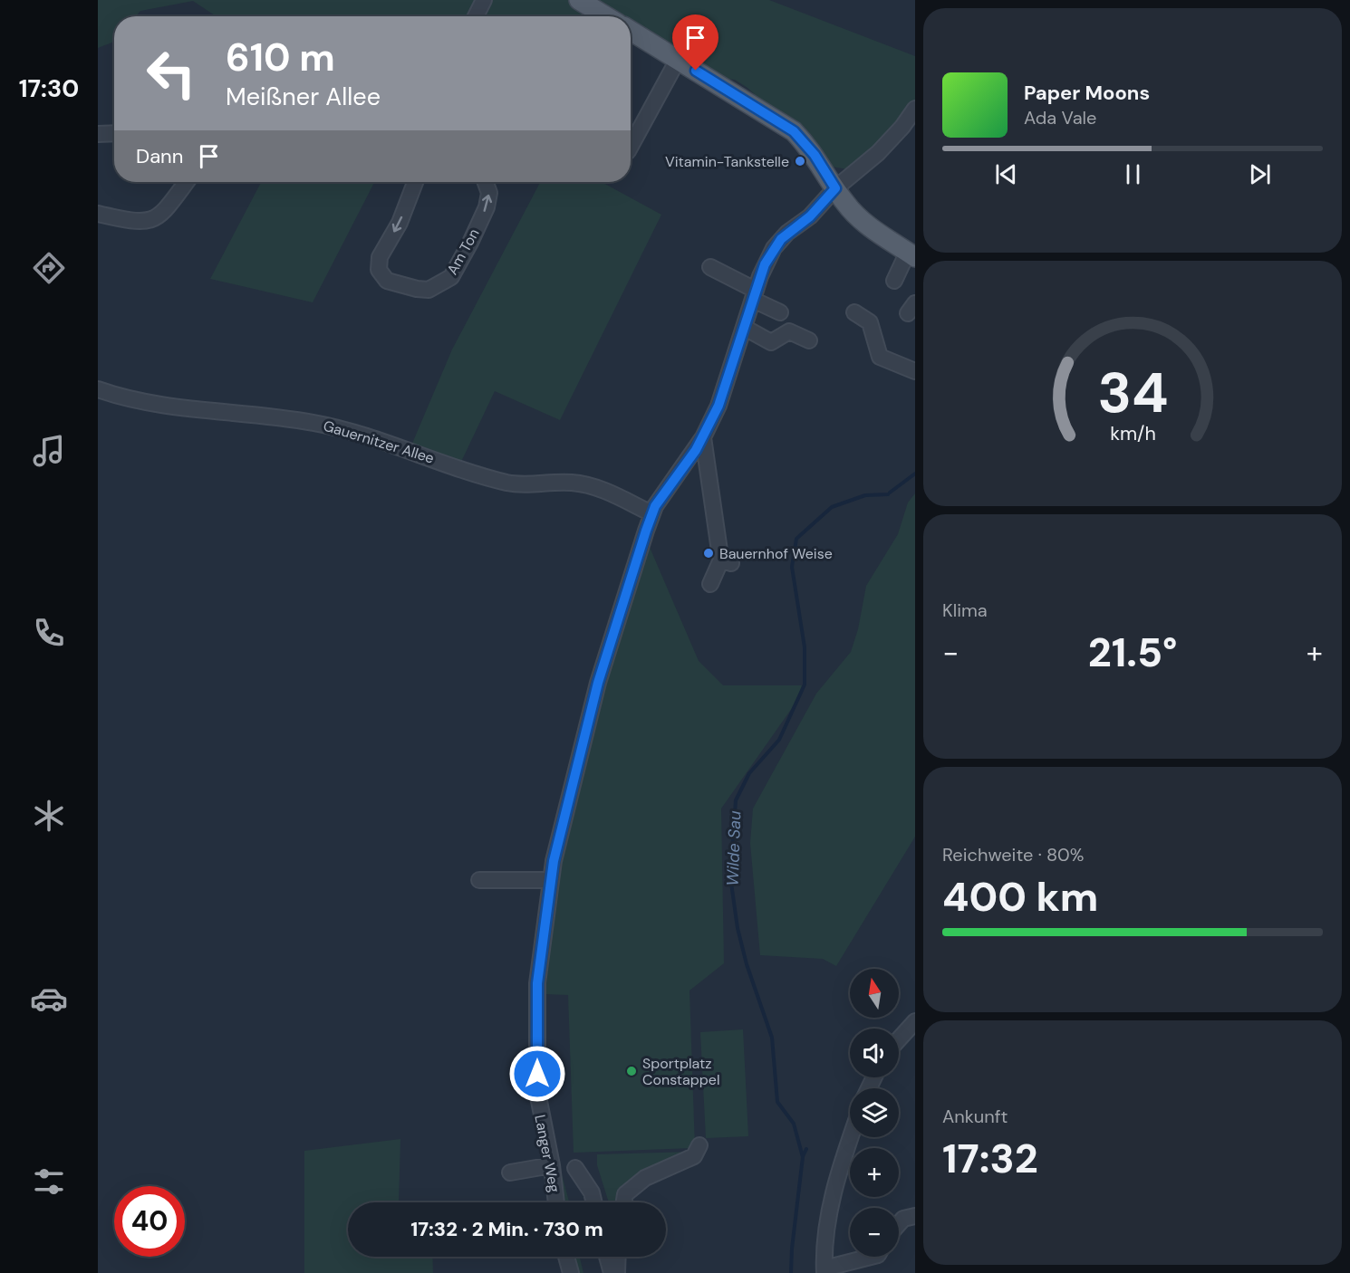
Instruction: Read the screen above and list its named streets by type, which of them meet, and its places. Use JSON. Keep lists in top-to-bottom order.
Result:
{
  "streets": {
    "street": ["Am Ton", "Gauernitzer Allee", "Langer Weg"]
  },
  "crossings": [
    ["Gauernitzer Allee", "Langer Weg"]
  ],
  "water": ["Wilde Sau"],
  "places": ["Vitamin-Tankstelle", "Bauernhof Weise", "Sportplatz Constappel"],
  "north": "top",
  "page": {
    "tabs": "17:30",
    "turn": ["610 m", "Meißner Allee"],
    "song": ["Paper Moons", "Ada Vale"],
    "then": "Dann",
    "tile": [
      "Klima",
      ["Reichweite · 80%", "400 km"],
      ["Ankunft", "17:32"]
    ],
    "heat": ["−", "21.5°", "+"],
    "map_buttons": ["+", "−"],
    "limit": "40",
    "trip": "17:32 · 2 Min. · 730 m",
    "gauge": ["34", "km/h"]
  }
}
